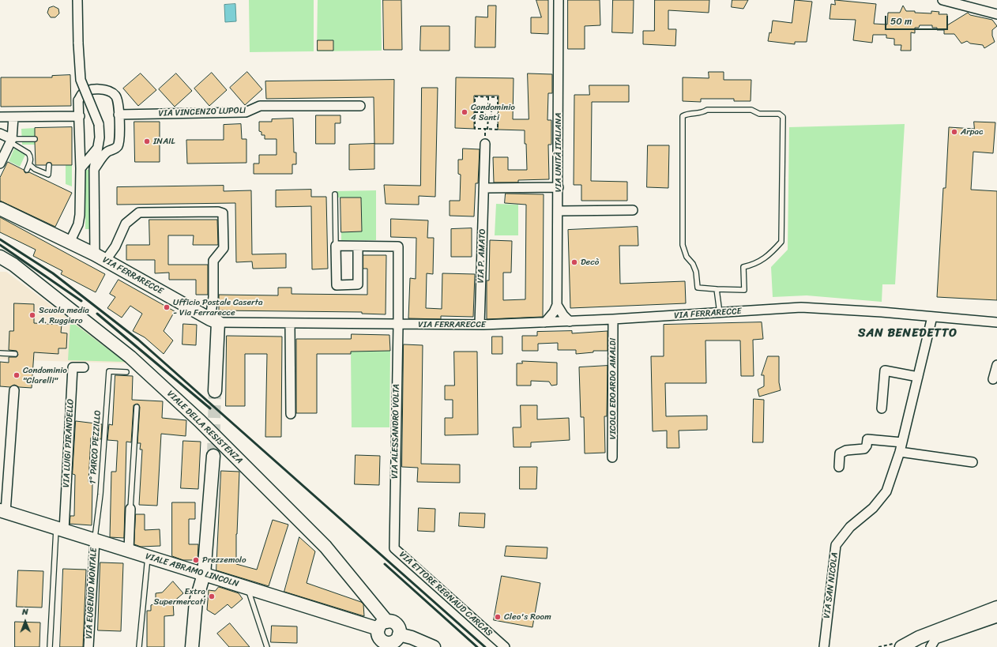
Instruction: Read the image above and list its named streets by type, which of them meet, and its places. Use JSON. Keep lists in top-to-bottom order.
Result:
{
  "streets": {
    "street": [
      "VIA VINCENZO LUPOLI",
      "VIA UNITÀ ITALIANA",
      "VIA P. AMATO",
      "VIA FERRARECCE",
      "VICOLO EDOARDO AMALDI",
      "VIALE DELLA RESISTENZA",
      "VIA ALESSANDRO VOLTA",
      "VIA LUIGI PIRANDELLO",
      "VIALE ABRAMO LINCOLN",
      "VIA SAN NICOLA",
      "VIA EUGENIO MONTALE",
      "VIA ETTORE REGNAUD CARCAS"
    ],
    "lane": ["1° PARCO PEZZILLO"]
  },
  "crossings": [
    ["VIA P. AMATO", "VIA FERRARECCE"],
    ["VIA FERRARECCE", "VICOLO EDOARDO AMALDI"],
    ["VIA FERRARECCE", "VIA ALESSANDRO VOLTA"],
    ["VIA FERRARECCE", "VIA SAN NICOLA"],
    ["VIALE DELLA RESISTENZA", "VIALE ABRAMO LINCOLN"],
    ["VIA ALESSANDRO VOLTA", "VIA ETTORE REGNAUD CARCAS"],
    ["VIA LUIGI PIRANDELLO", "VIALE ABRAMO LINCOLN"],
    ["1° PARCO PEZZILLO", "VIALE ABRAMO LINCOLN"],
    ["1° PARCO PEZZILLO", "VIA EUGENIO MONTALE"],
    ["VIALE ABRAMO LINCOLN", "VIA EUGENIO MONTALE"]
  ],
  "districts": ["SAN BENEDETTO"],
  "places": [
    "Condominio 4 Santi",
    "Arpac",
    "INAIL",
    "Decò",
    "Ufficio Postale Caserta - Via Ferrarecce",
    "Scuola media A. Ruggiero",
    "Condominio \"Clarelli\"",
    "Prezzemolo",
    "Extra Supermercati",
    "Cleo's Room"
  ],
  "scale_bar": "50 m",
  "north": "top"
}
